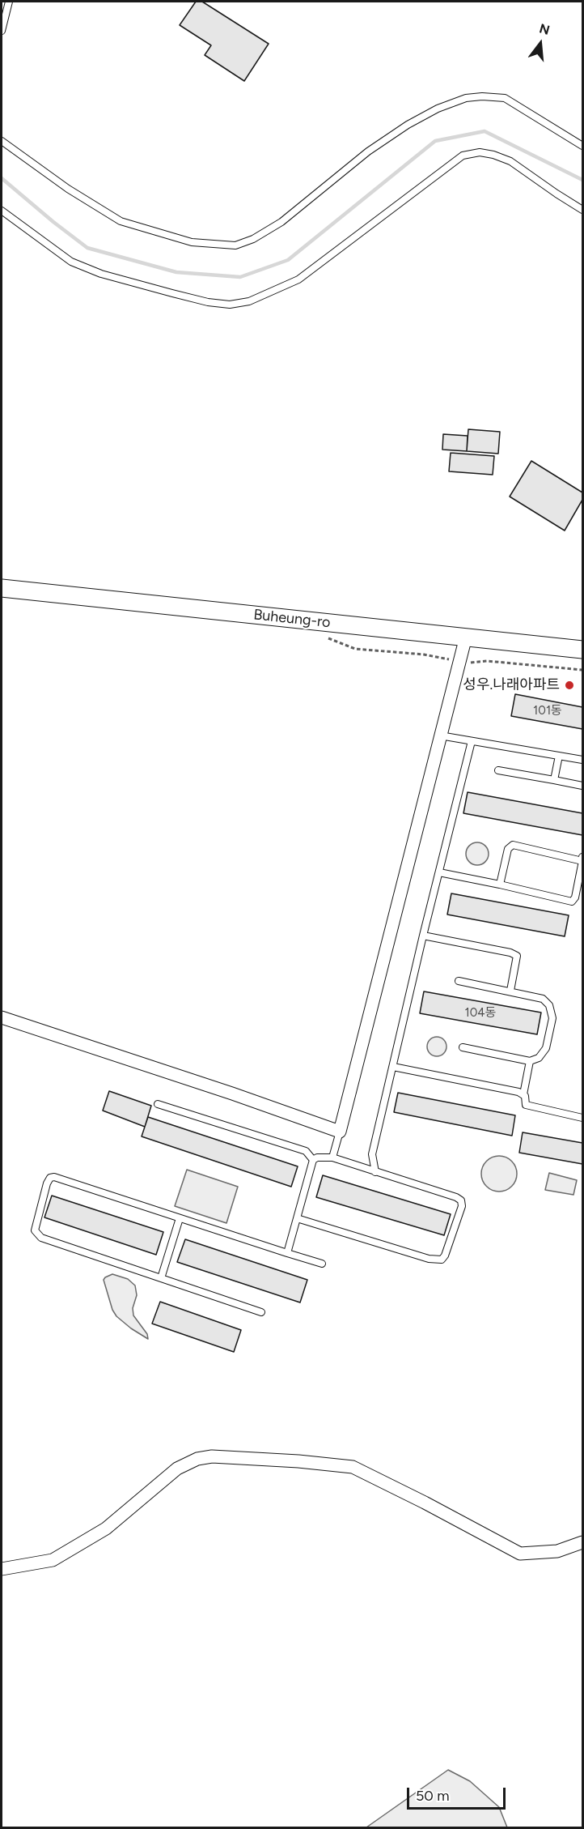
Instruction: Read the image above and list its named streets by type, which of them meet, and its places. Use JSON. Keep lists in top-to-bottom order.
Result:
{
  "streets": {
    "main road": ["Buheung-ro"]
  },
  "places": ["성우.나래아파트"],
  "house_numbers": ["101동", "104동"],
  "scale_bar": "50 m",
  "north": "top"
}
